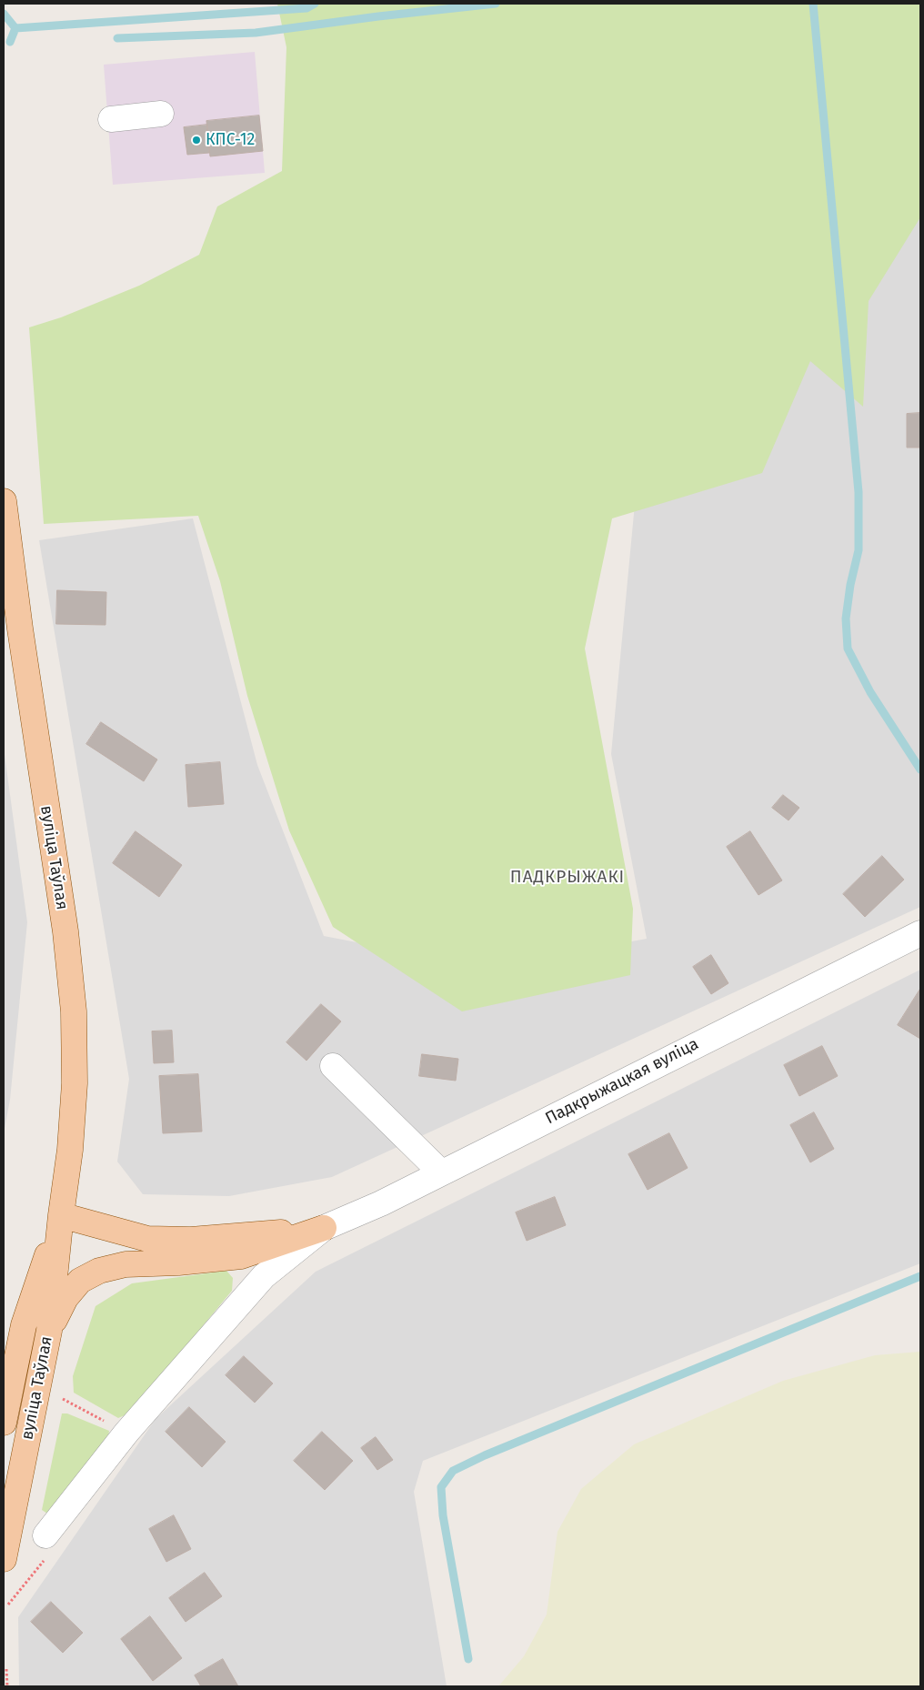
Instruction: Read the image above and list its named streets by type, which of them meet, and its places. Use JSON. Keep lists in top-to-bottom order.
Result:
{
  "streets": {
    "main road": ["вуліца Таўлая"],
    "street": ["Падкрыжацкая вуліца"]
  },
  "districts": ["ПАДКРЫЖАКІ"],
  "places": ["КПС-12"]
}
